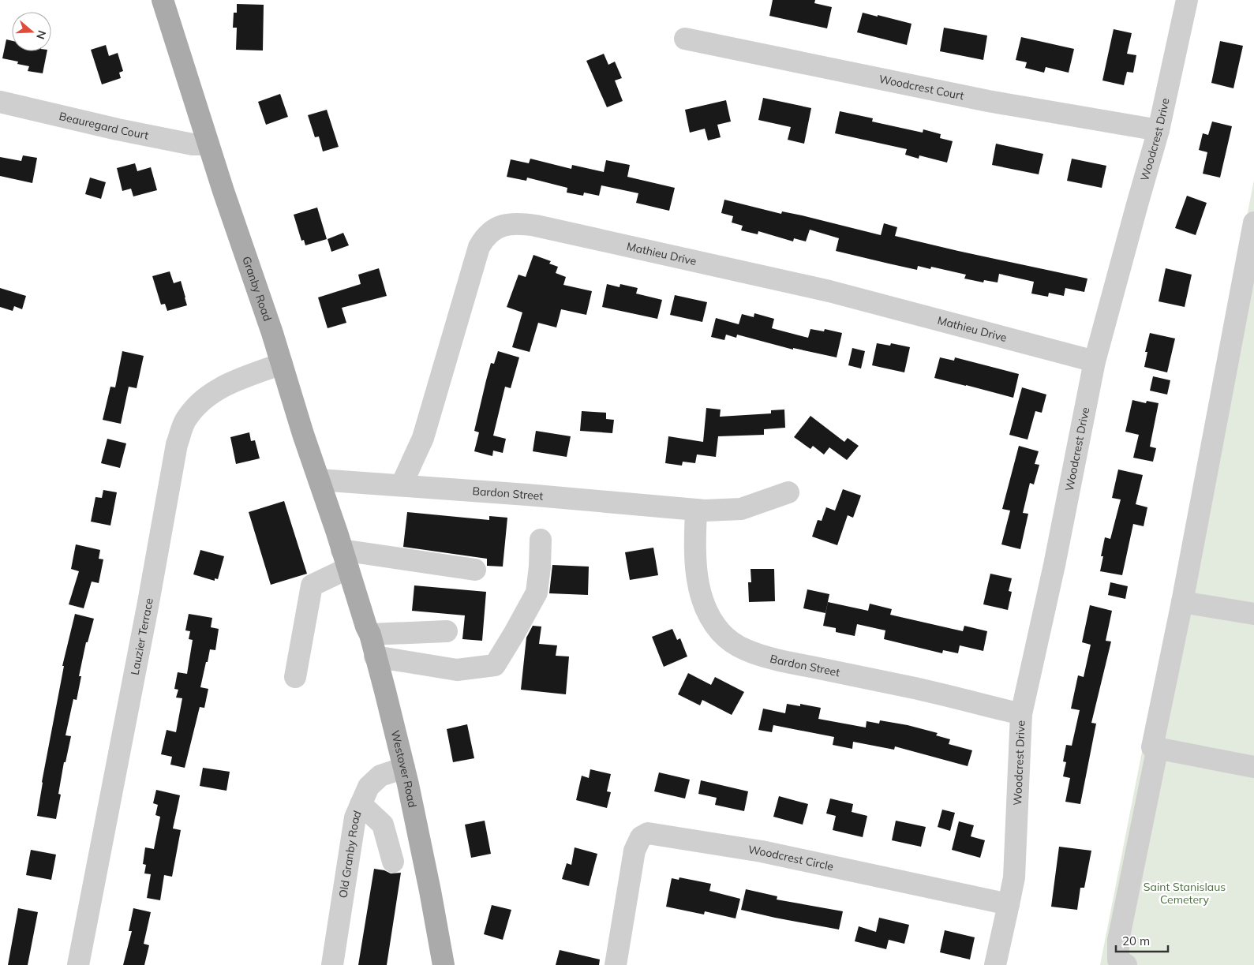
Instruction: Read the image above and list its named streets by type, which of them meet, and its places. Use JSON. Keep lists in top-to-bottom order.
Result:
{
  "streets": {
    "main road": ["Granby Road", "Westover Road"],
    "street": [
      "Woodcrest Court",
      "Beauregard Court",
      "Woodcrest Drive",
      "Mathieu Drive",
      "Bardon Street",
      "Lauzier Terrace",
      "Old Granby Road",
      "Woodcrest Circle"
    ]
  },
  "crossings": [
    ["Woodcrest Court", "Woodcrest Drive"],
    ["Beauregard Court", "Granby Road"],
    ["Woodcrest Drive", "Mathieu Drive"],
    ["Woodcrest Drive", "Bardon Street"],
    ["Woodcrest Drive", "Woodcrest Circle"],
    ["Mathieu Drive", "Bardon Street"],
    ["Granby Road", "Bardon Street"],
    ["Granby Road", "Lauzier Terrace"],
    ["Granby Road", "Westover Road"],
    ["Westover Road", "Old Granby Road"]
  ],
  "parks": ["Saint Stanislaus Cemetery"],
  "scale_bar": "20 m",
  "north": "right"
}
